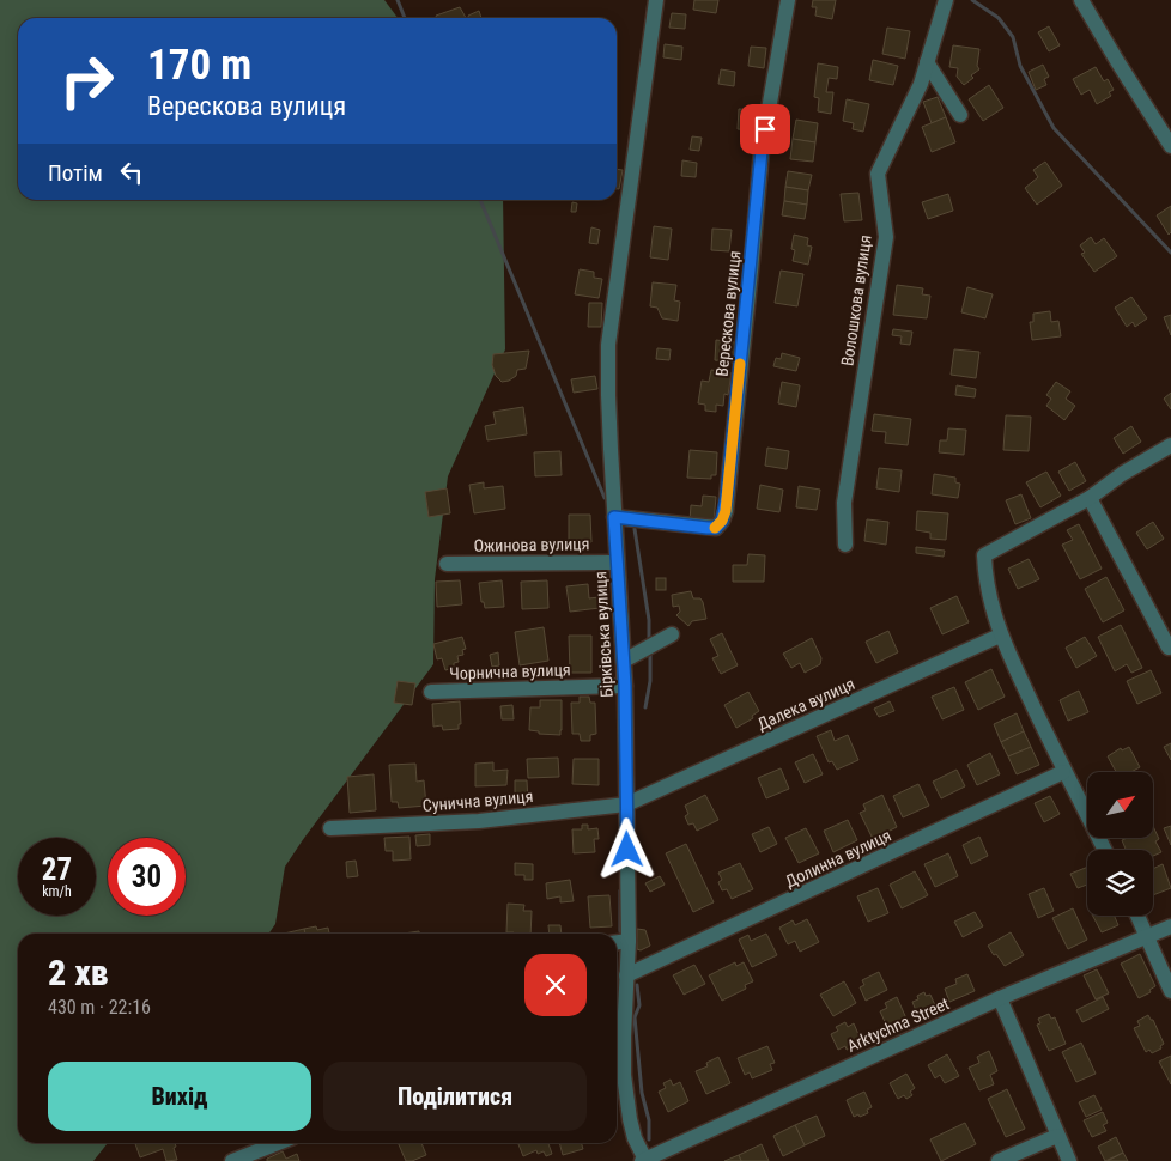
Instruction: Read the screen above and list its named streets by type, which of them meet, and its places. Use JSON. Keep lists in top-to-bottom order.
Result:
{
  "streets": {
    "street": [
      "Волошкова вулиця",
      "Верескова вулиця",
      "Ожинова вулиця",
      "Бірківська вулиця",
      "Чорнична вулиця",
      "Далека вулиця",
      "Сунична вулиця",
      "Долинна вулиця",
      "Arktychna Street"
    ]
  },
  "crossings": [
    ["Верескова вулиця", "Бірківська вулиця"],
    ["Ожинова вулиця", "Бірківська вулиця"],
    ["Бірківська вулиця", "Чорнична вулиця"],
    ["Бірківська вулиця", "Далека вулиця"],
    ["Бірківська вулиця", "Сунична вулиця"],
    ["Бірківська вулиця", "Долинна вулиця"],
    ["Бірківська вулиця", "Arktychna Street"],
    ["Далека вулиця", "Сунична вулиця"]
  ],
  "north": "top right",
  "page": {
    "turn": ["170 m", "Верескова вулиця"],
    "then": "Потім",
    "speed": "27 km/h",
    "limit": "30",
    "heading": ["2 хв", "430 m · 22:16"],
    "buttons": ["Вихід", "Поділитися"]
  }
}
